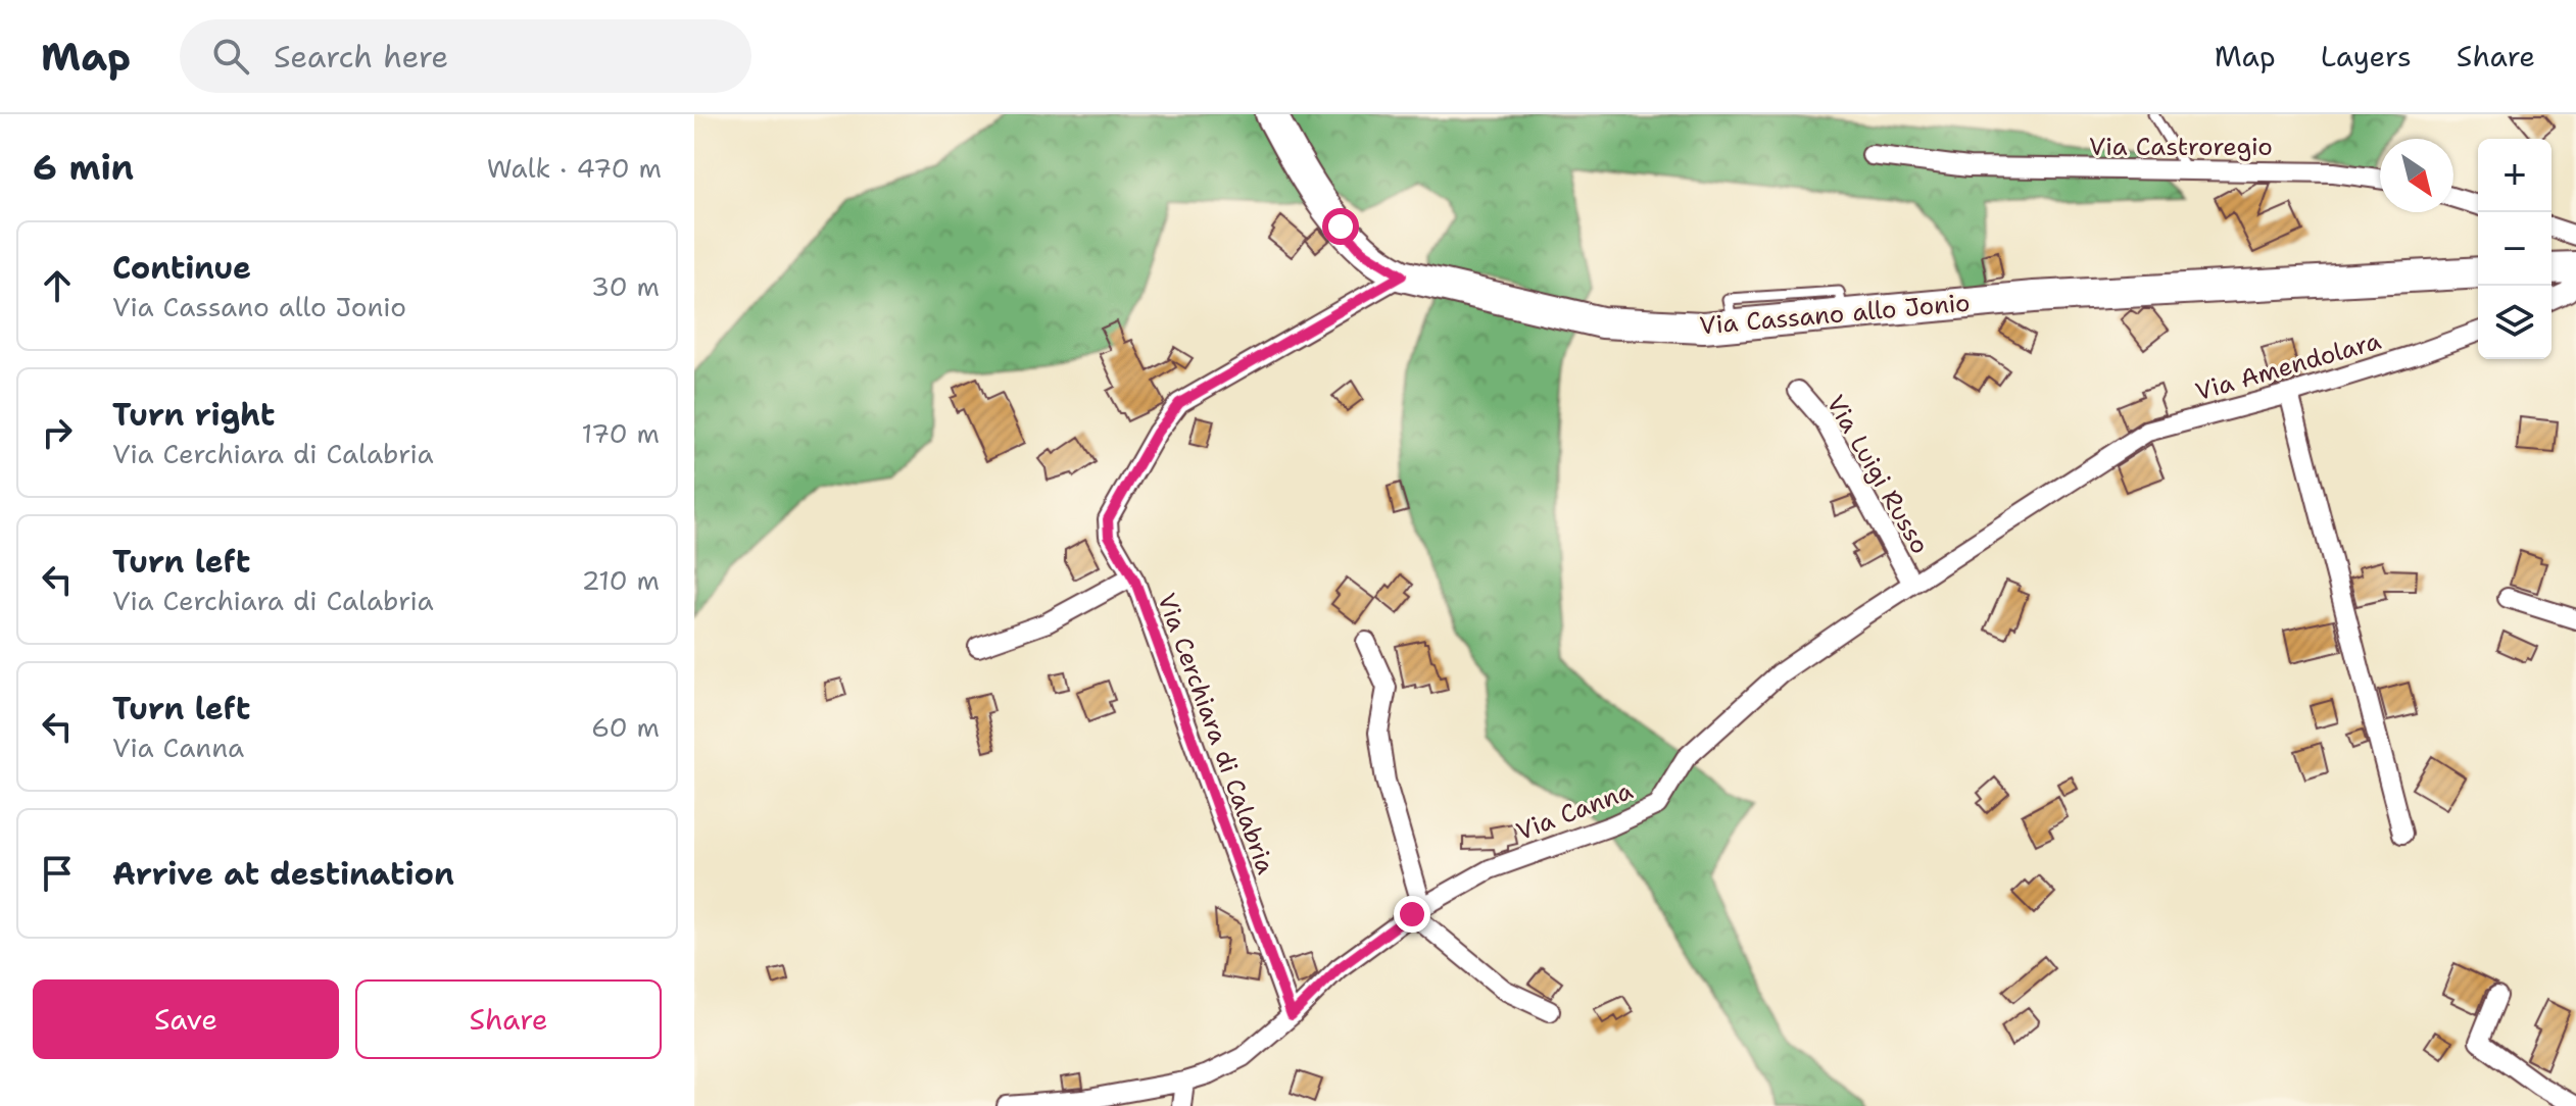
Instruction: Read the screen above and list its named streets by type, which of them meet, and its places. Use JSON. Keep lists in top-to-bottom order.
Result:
{
  "streets": {
    "main road": ["Via Cassano allo Jonio"],
    "street": [
      "Via Castroregio",
      "Via Amendolara",
      "Via Luigi Russo",
      "Via Cerchiara di Calabria",
      "Via Canna"
    ]
  },
  "crossings": [
    ["Via Cassano allo Jonio", "Via Cerchiara di Calabria"],
    ["Via Amendolara", "Via Canna"],
    ["Via Luigi Russo", "Via Canna"],
    ["Via Cerchiara di Calabria", "Via Canna"]
  ],
  "north": "bottom right",
  "page": {
    "header": "Map",
    "search": "Search here",
    "nav": ["Map", "Layers", "Share"],
    "heading": ["6 min", "Walk · 470 m"],
    "map_buttons": ["+", "−"],
    "list": [
      ["Continue", "Via Cassano allo Jonio", "30 m"],
      ["Turn right", "Via Cerchiara di Calabria", "170 m"],
      ["Turn left", "Via Cerchiara di Calabria", "210 m"],
      ["Turn left", "Via Canna", "60 m"],
      "Arrive at destination"
    ],
    "buttons": ["Save", "Share"]
  }
}
